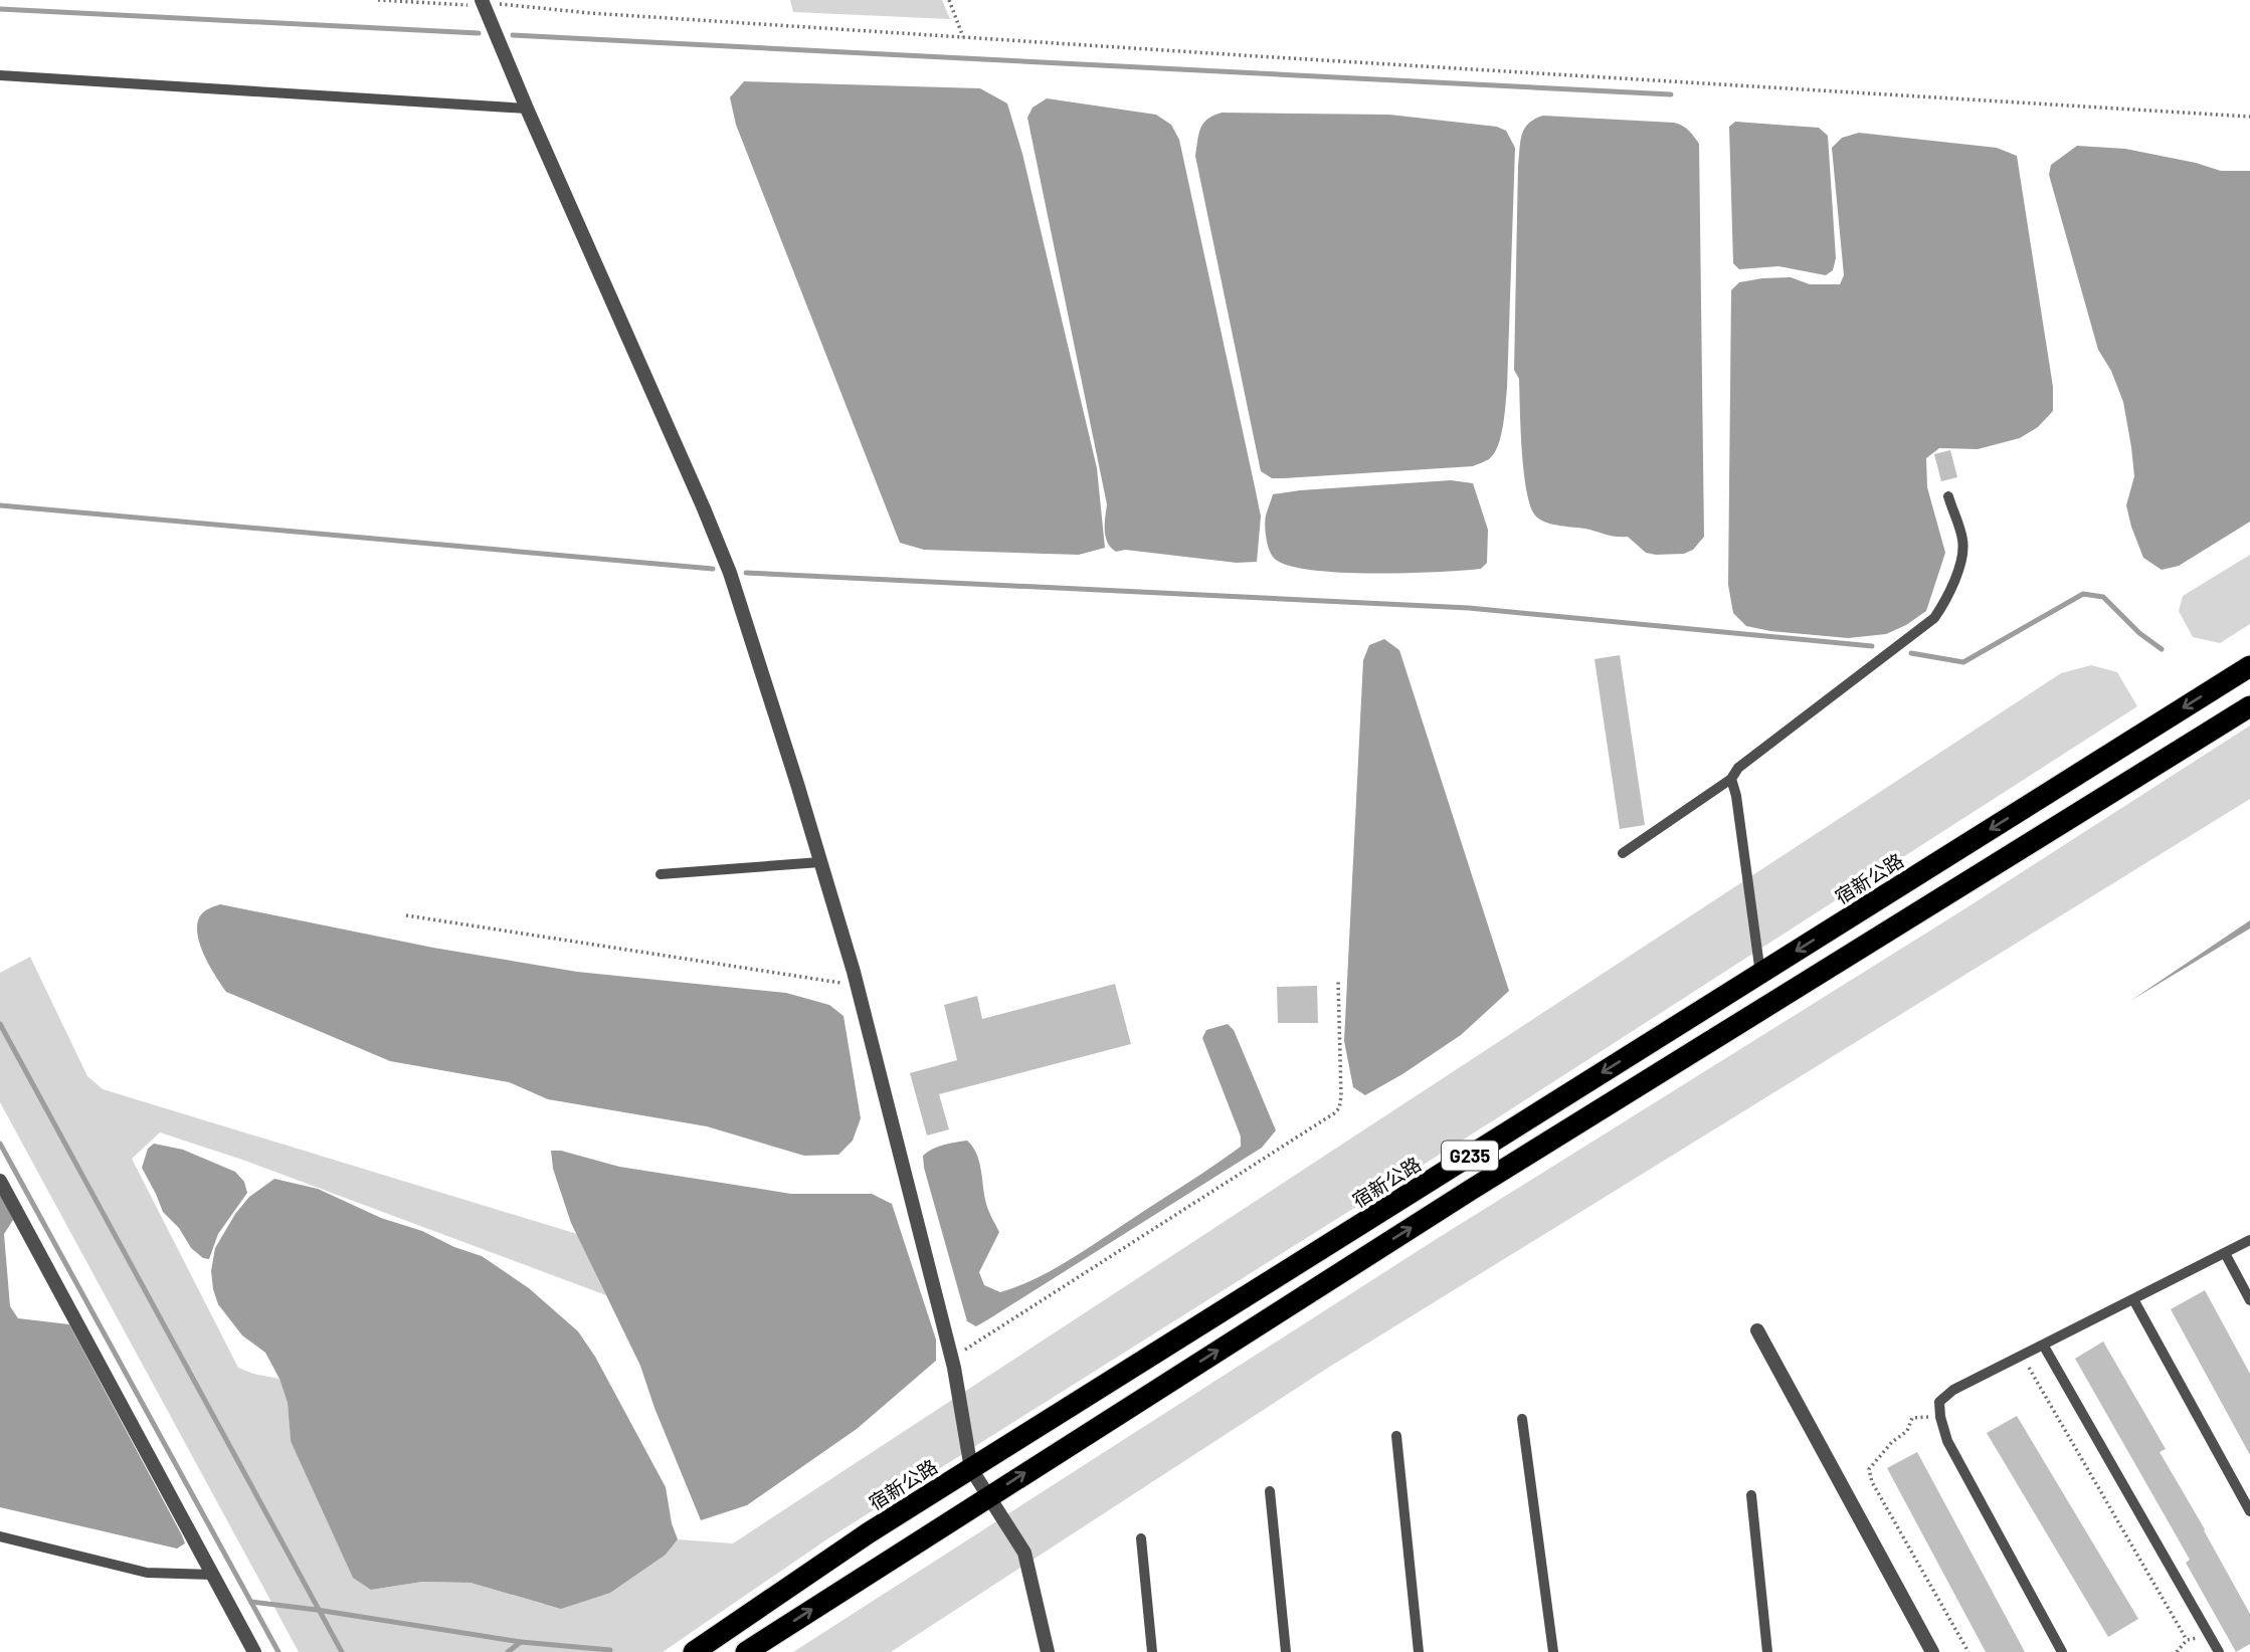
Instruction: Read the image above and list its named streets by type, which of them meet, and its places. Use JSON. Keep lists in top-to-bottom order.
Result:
{
  "streets": {
    "highway": ["宿新公路", "G235"]
  }
}
